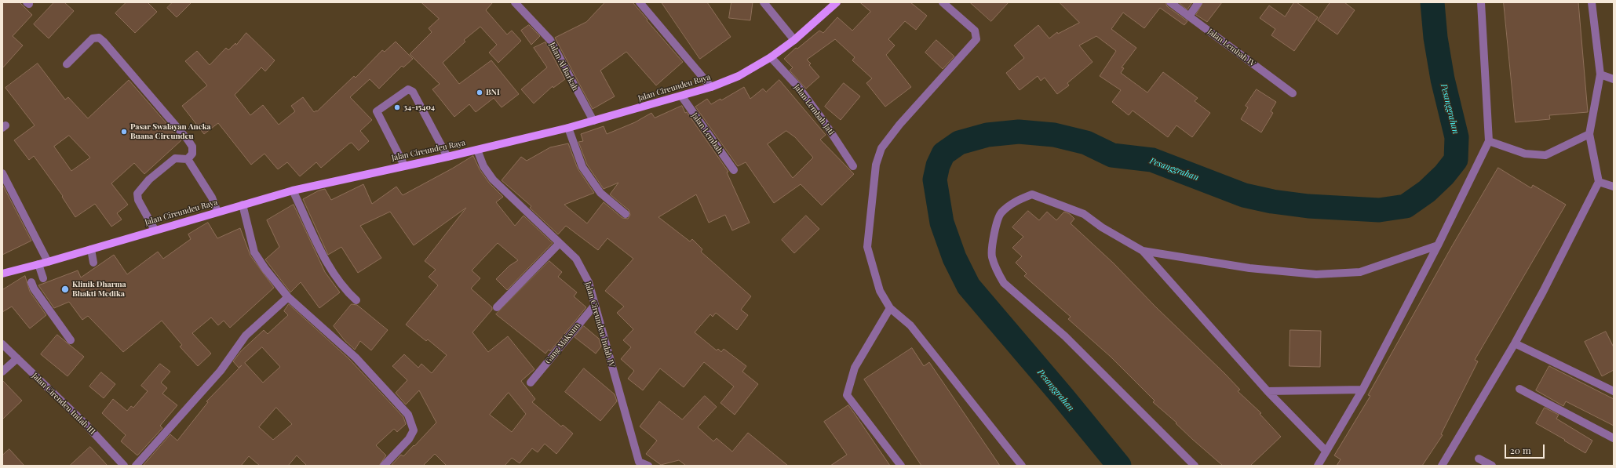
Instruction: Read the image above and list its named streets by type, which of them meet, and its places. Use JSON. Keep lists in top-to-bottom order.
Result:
{
  "streets": {
    "main road": ["Jalan Cireundeu Raya"],
    "street": [
      "Jalan Lembah IV",
      "Jalan Al Barkah",
      "Jalan Lembah Jati",
      "Jalan Lembah",
      "Jalan Cireundeu Indah IV",
      "Gang Maksum",
      "Jalan Cirendeu Indah III"
    ]
  },
  "crossings": [
    ["Jalan Al Barkah", "Jalan Cireundeu Raya"],
    ["Jalan Cireundeu Raya", "Jalan Lembah Jati"],
    ["Jalan Cireundeu Raya", "Jalan Lembah"],
    ["Jalan Cireundeu Raya", "Jalan Cireundeu Indah IV"],
    ["Jalan Cireundeu Indah IV", "Gang Maksum"]
  ],
  "water": ["Pesanggrahan"],
  "places": [
    "BNI",
    "34-15404",
    "Pasar Swalayan Aneka Buana Cireundeu",
    "Klinik Dharma Bhakti Medika"
  ],
  "scale_bar": "20 m"
}
